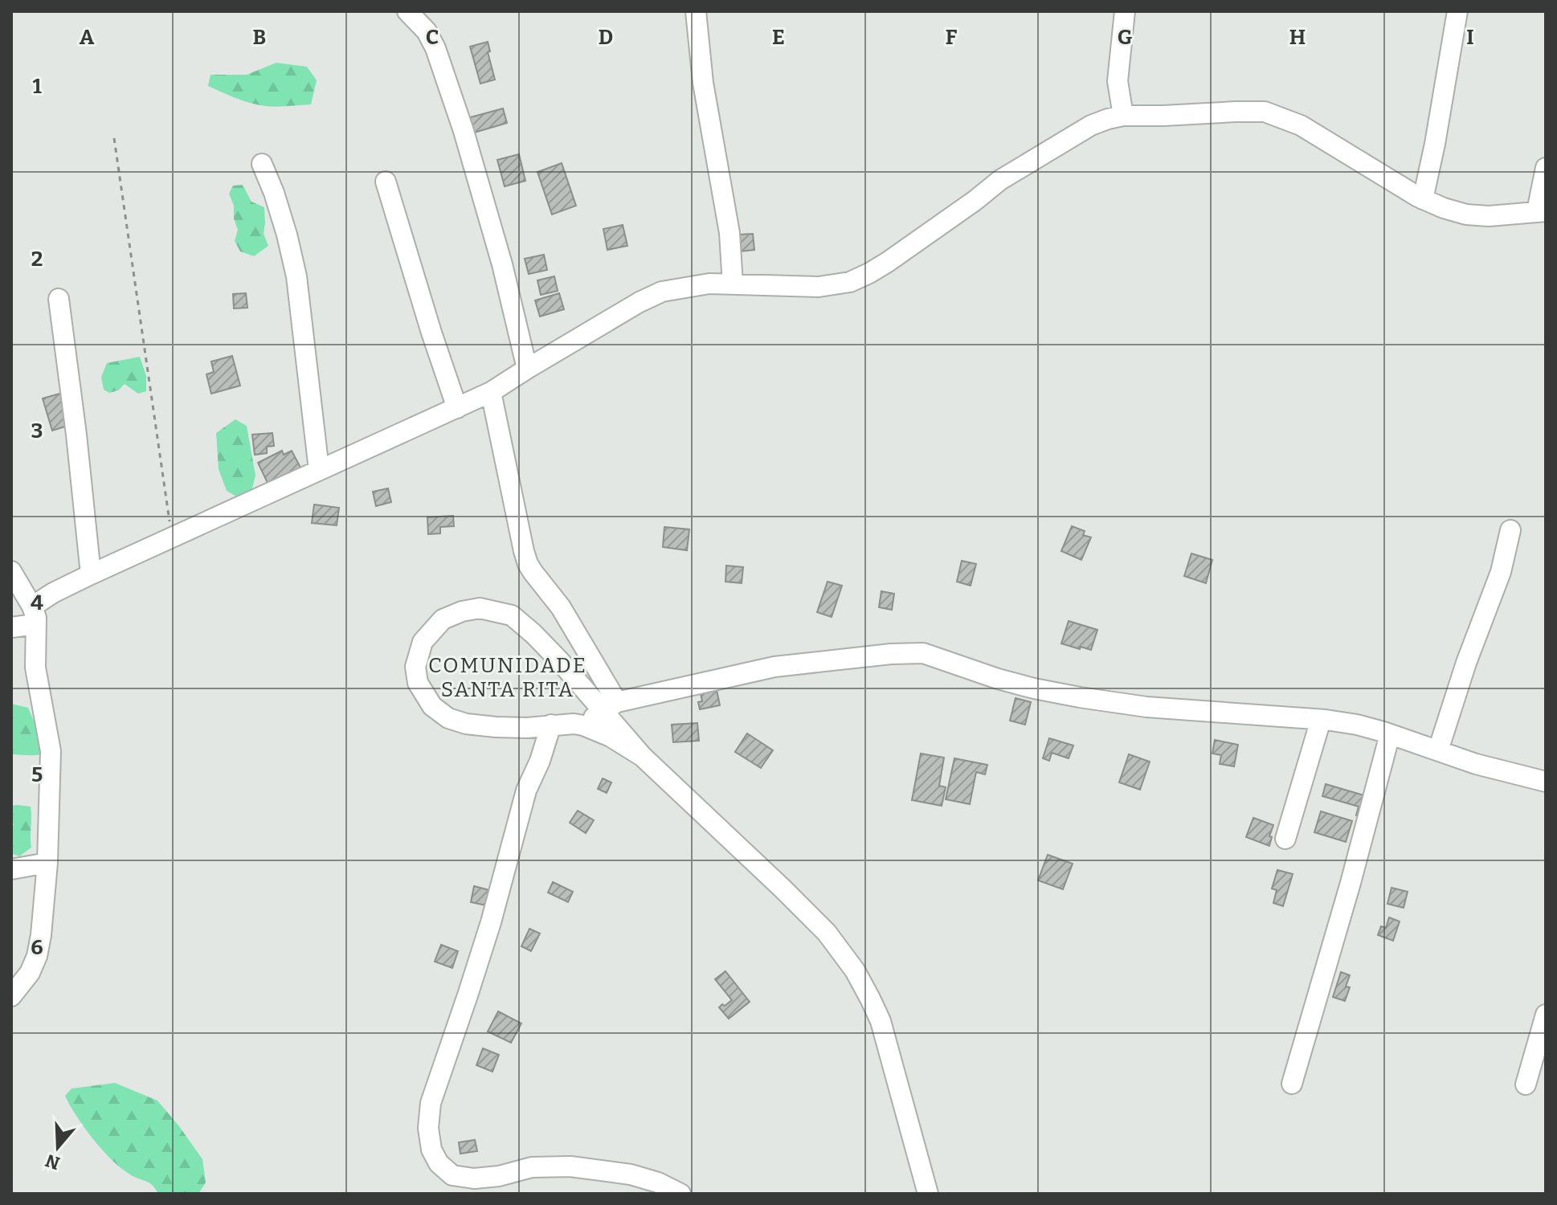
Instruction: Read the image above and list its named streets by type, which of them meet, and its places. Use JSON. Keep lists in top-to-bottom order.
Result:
{
  "districts": ["COMUNIDADE SANTA RITA"],
  "north": "bottom",
  "grid": {
    "columns": [
      "A",
      "B",
      "C",
      "D",
      "E",
      "F",
      "G",
      "H",
      "I"
    ],
    "rows": [
      "1",
      "2",
      "3",
      "4",
      "5",
      "6"
    ]
  }
}
